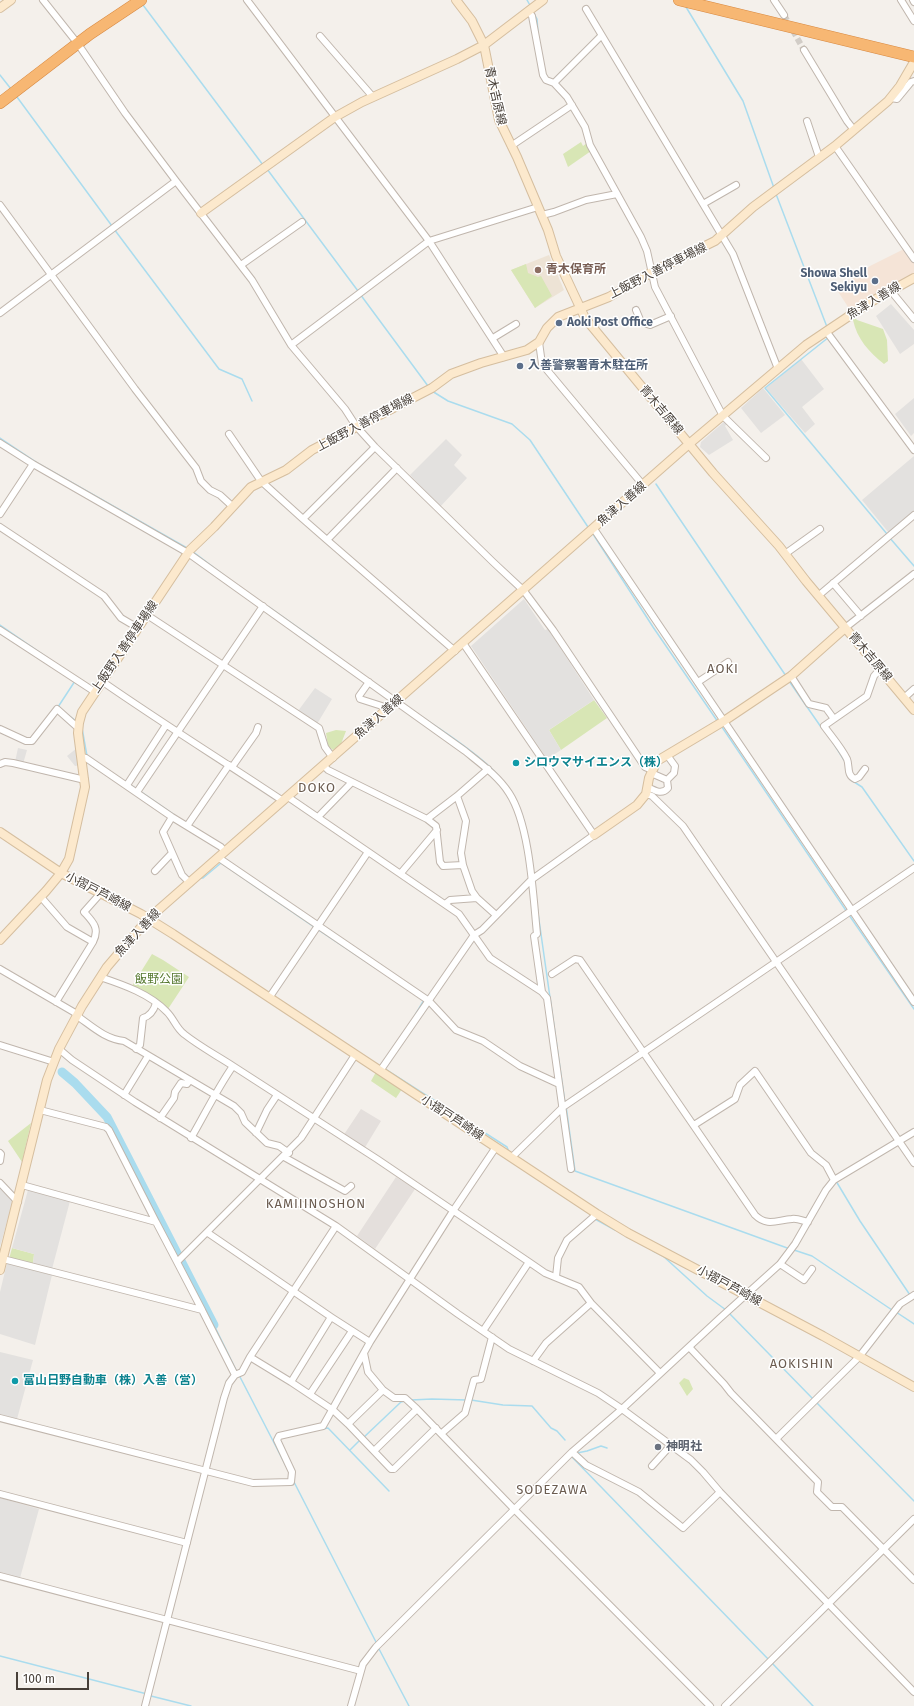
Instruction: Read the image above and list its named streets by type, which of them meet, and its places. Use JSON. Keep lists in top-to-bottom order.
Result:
{
  "streets": {
    "main road": [
      "青木吉原線",
      "上飯野入善停車場線",
      "魚津入善線",
      "小摺戸芦崎線"
    ]
  },
  "crossings": [
    ["青木吉原線", "上飯野入善停車場線"],
    ["青木吉原線", "魚津入善線"],
    ["上飯野入善停車場線", "小摺戸芦崎線"],
    ["魚津入善線", "小摺戸芦崎線"]
  ],
  "districts": [
    "AOKI",
    "DOKO",
    "KAMIIINOSHON",
    "AOKISHIN",
    "SODEZAWA"
  ],
  "parks": ["飯野公園"],
  "places": [
    "青木保育所",
    "Showa Shell Sekiyu",
    "Aoki Post Office",
    "入善警察署青木駐在所",
    "シロウマサイエンス（株）",
    "富山日野自動車（株）入善（営）",
    "神明社"
  ],
  "scale_bar": "100 m"
}
